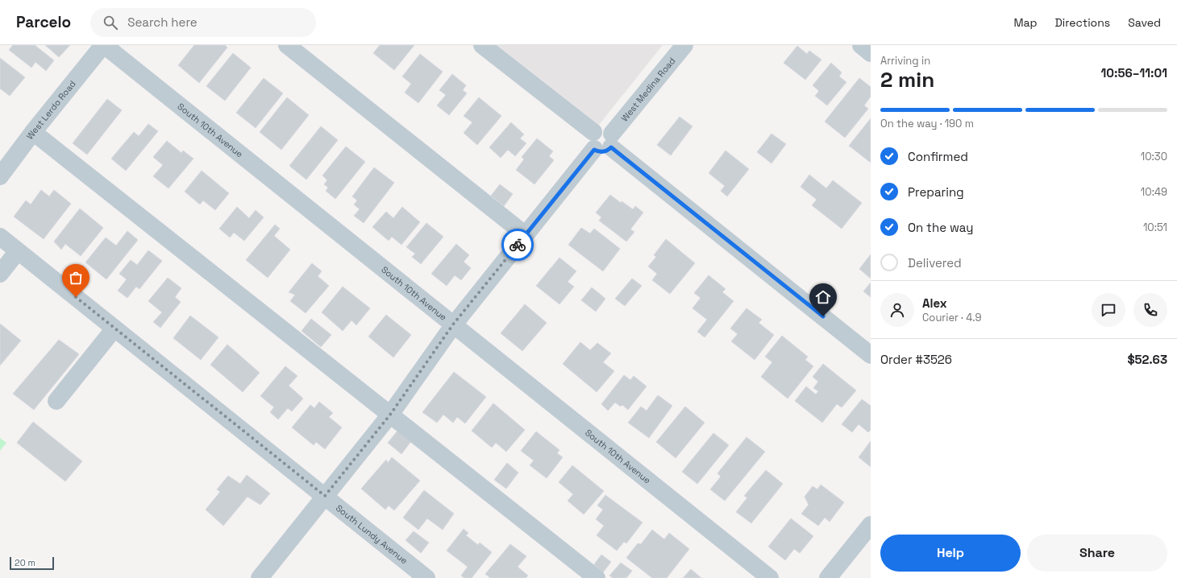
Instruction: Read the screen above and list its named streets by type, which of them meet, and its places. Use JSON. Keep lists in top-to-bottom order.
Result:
{
  "streets": {
    "street": [
      "West Medina Road",
      "West Lerdo Road",
      "South 10th Avenue",
      "South Lundy Avenue"
    ]
  },
  "crossings": [
    ["West Medina Road", "South 10th Avenue"],
    ["West Medina Road", "South Lundy Avenue"],
    ["West Lerdo Road", "South 10th Avenue"]
  ],
  "scale_bar": "20 m",
  "page": {
    "header": "Parcelo",
    "search": "Search here",
    "nav": ["Map", "Directions", "Saved"],
    "heading": ["2 min", "Arriving in", "10:56–11:01"],
    "panel": [
      "Alex",
      "Courier · 4.9",
      "Order #3526",
      "$52.63"
    ],
    "bar": "On the way · 190 m",
    "list": [
      ["Confirmed", "10:30"],
      ["Preparing", "10:49"],
      ["On the way", "10:51"],
      "Delivered"
    ],
    "buttons": ["Help", "Share"],
    "scale": "20 m"
  }
}
